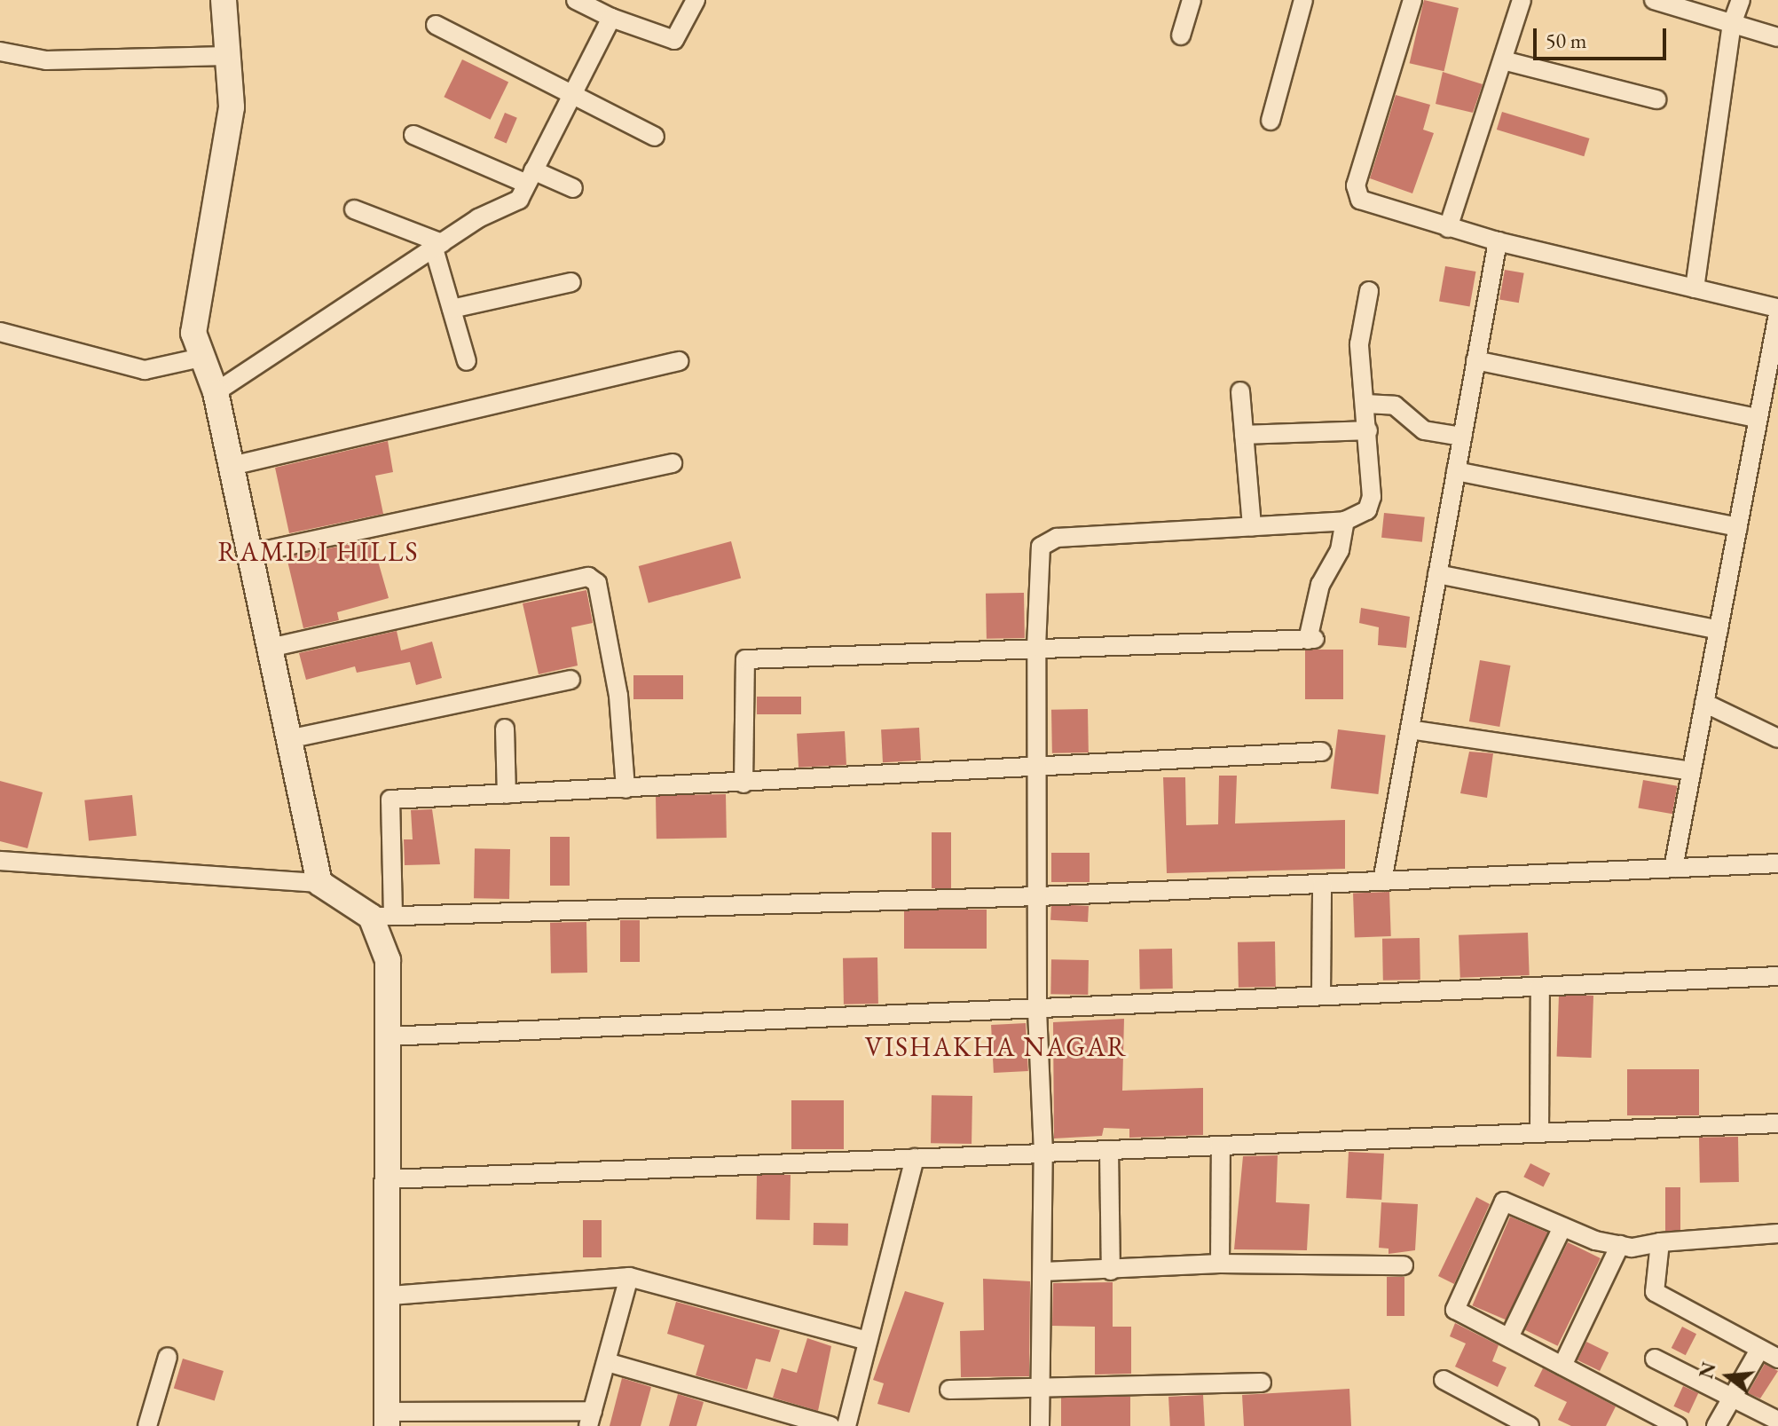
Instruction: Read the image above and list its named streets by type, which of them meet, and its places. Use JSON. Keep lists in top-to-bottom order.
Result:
{
  "districts": ["RAMIDI HILLS", "VISHAKHA NAGAR"],
  "scale_bar": "50 m",
  "north": "left"
}
